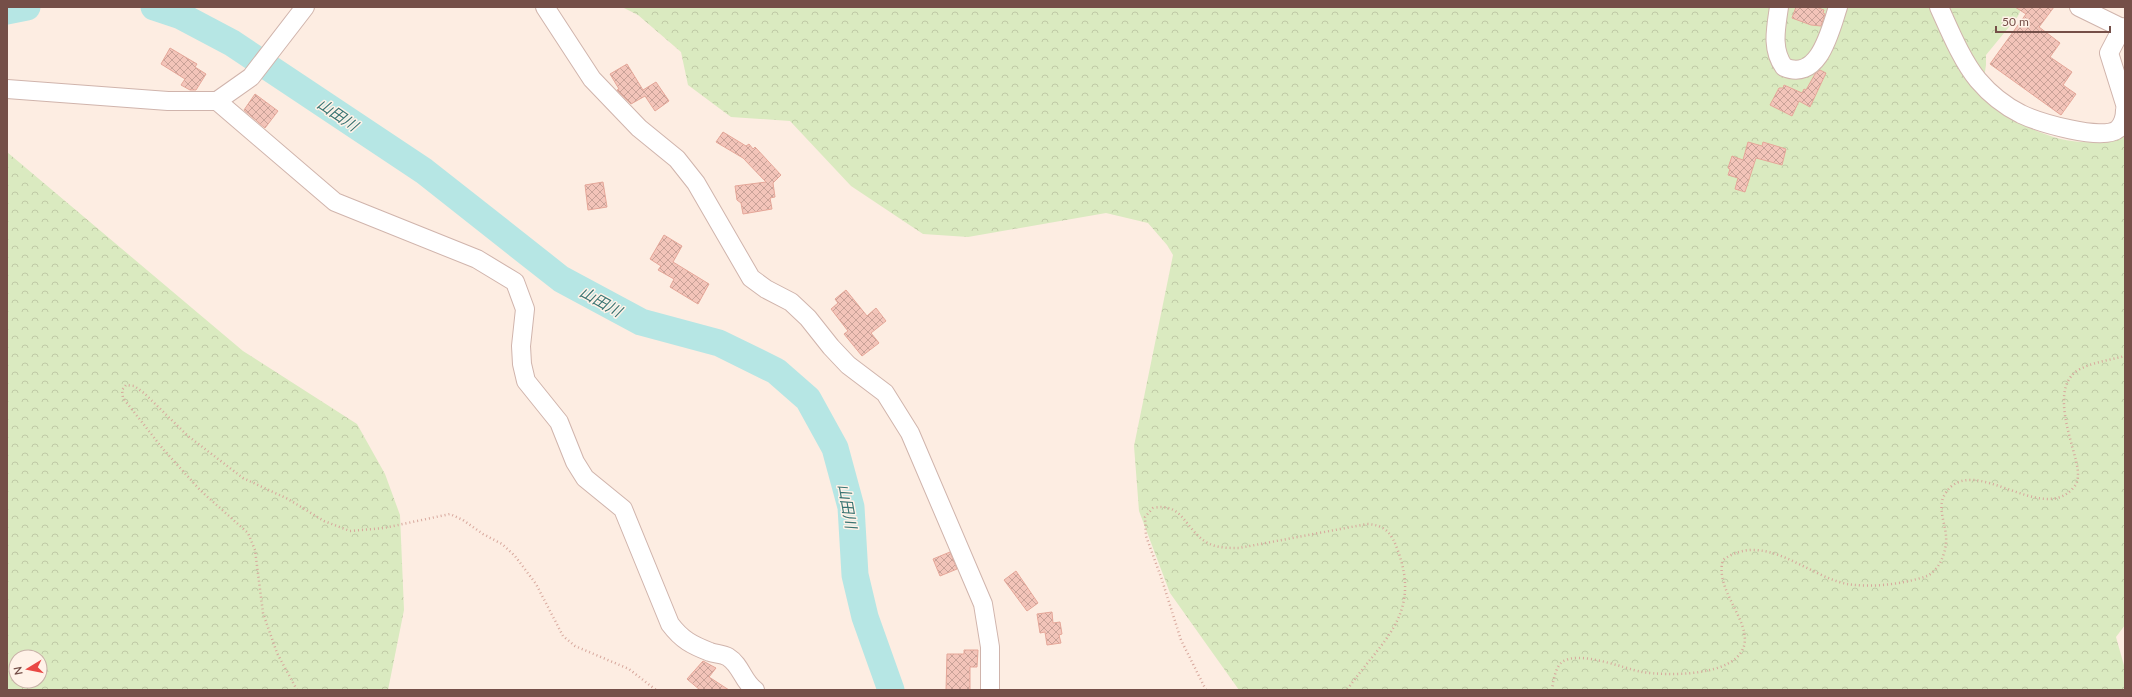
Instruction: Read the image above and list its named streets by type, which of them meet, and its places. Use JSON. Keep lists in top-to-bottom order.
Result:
{
  "water": ["山田川"],
  "scale_bar": "50 m",
  "north": "left"
}
